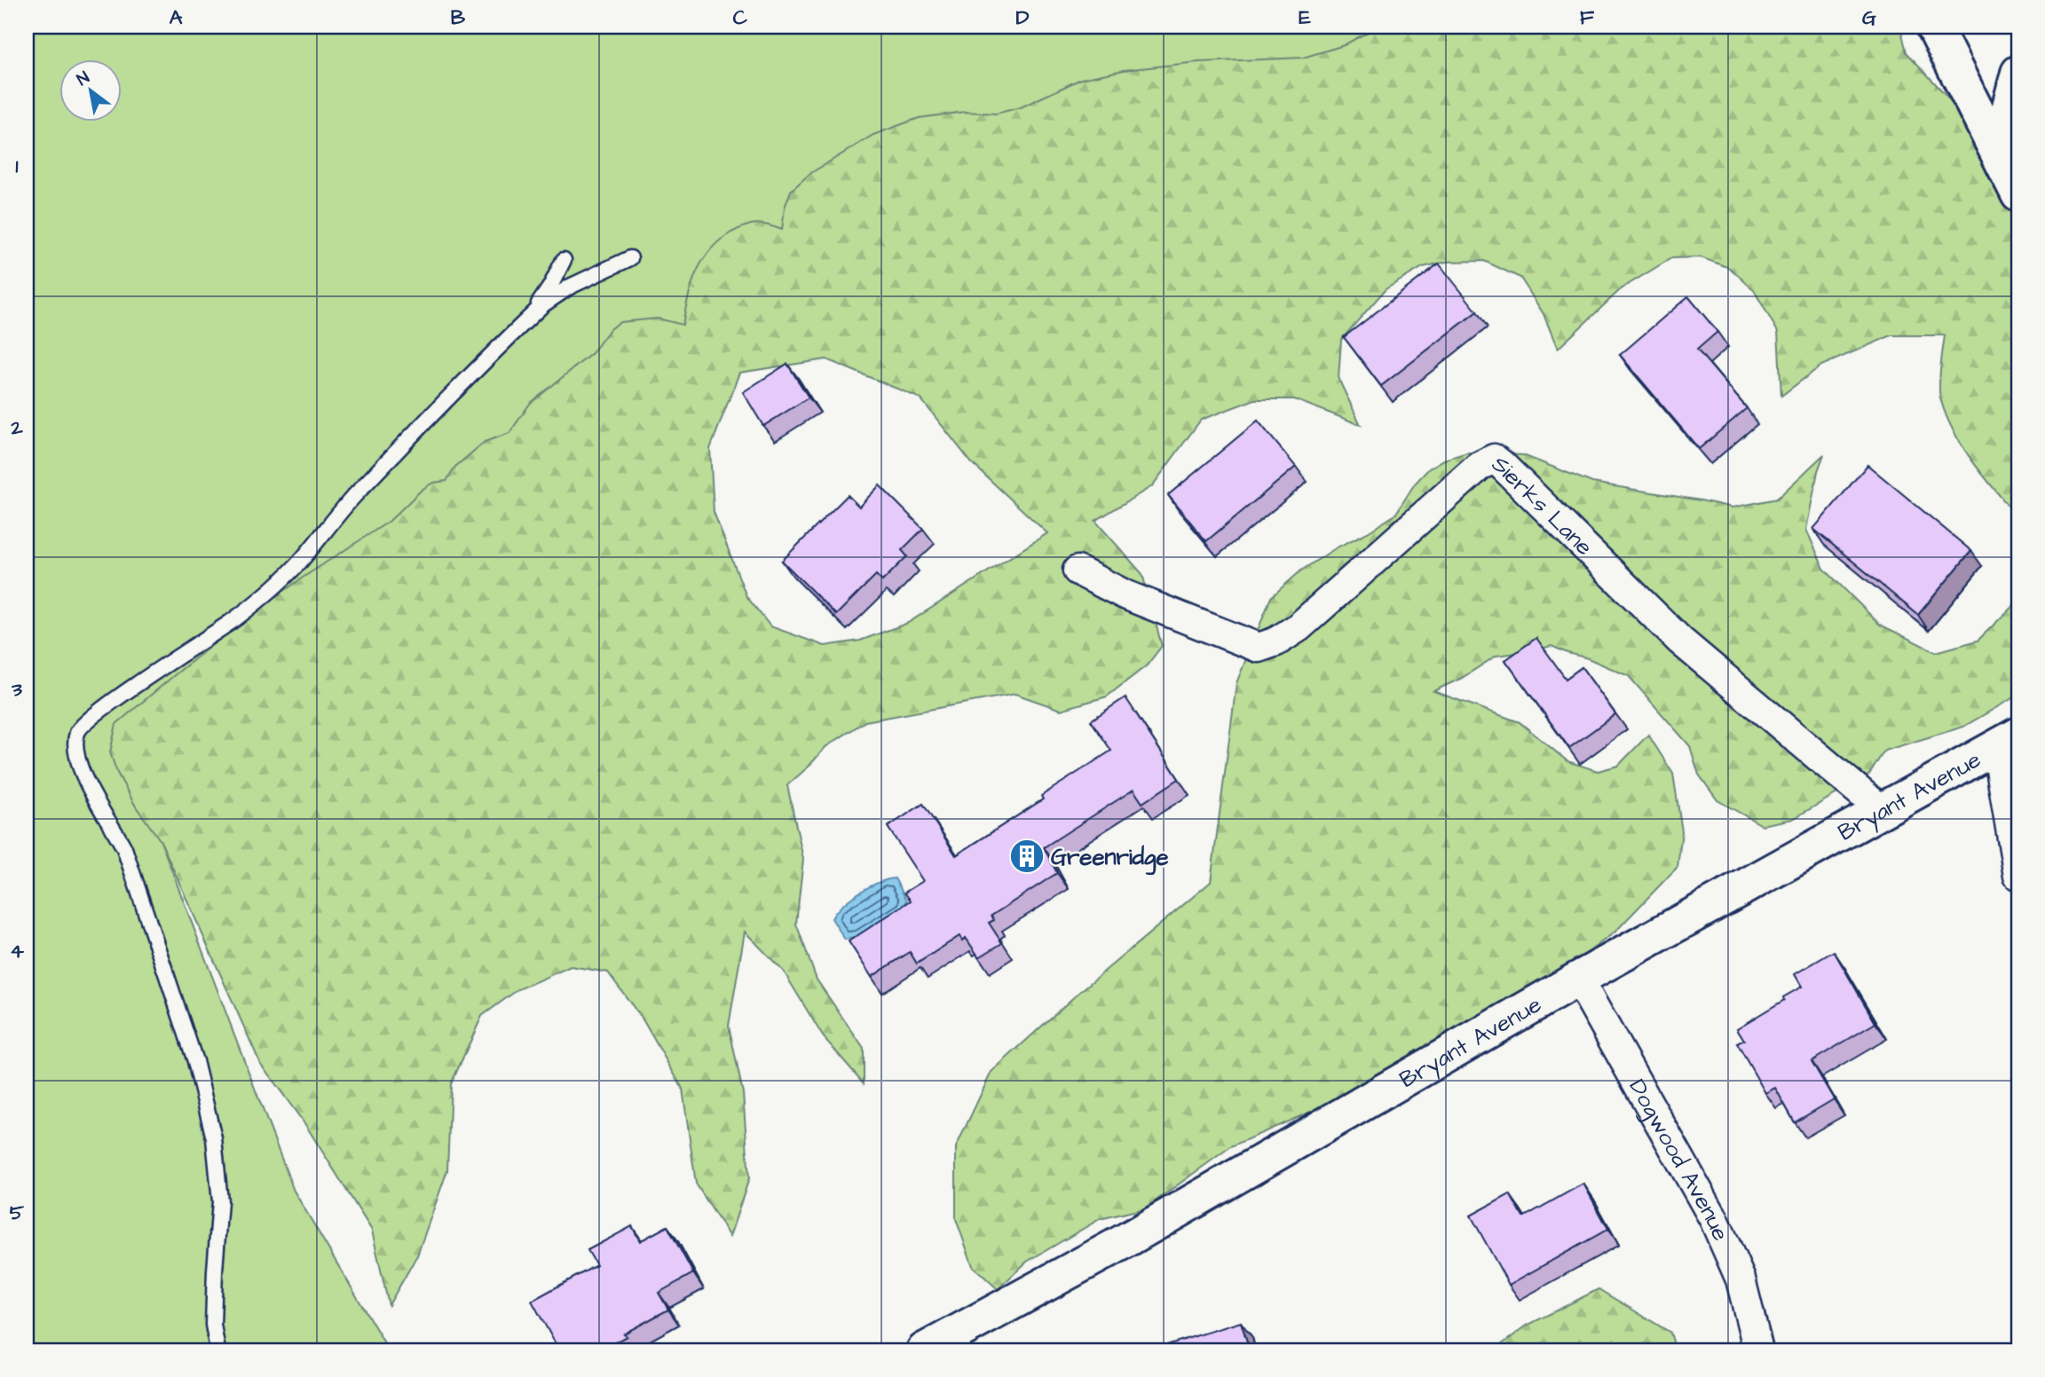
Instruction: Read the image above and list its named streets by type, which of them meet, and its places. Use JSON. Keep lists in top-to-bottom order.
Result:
{
  "streets": {
    "main road": ["Bryant Avenue"],
    "street": ["Sierks Lane", "Dogwood Avenue"]
  },
  "crossings": [
    ["Sierks Lane", "Bryant Avenue"],
    ["Bryant Avenue", "Dogwood Avenue"]
  ],
  "places": {
    "building": ["Greenridge"]
  },
  "north": "top left",
  "grid": {
    "columns": [
      "A",
      "B",
      "C",
      "D",
      "E",
      "F",
      "G"
    ],
    "rows": [
      "1",
      "2",
      "3",
      "4",
      "5"
    ]
  }
}
